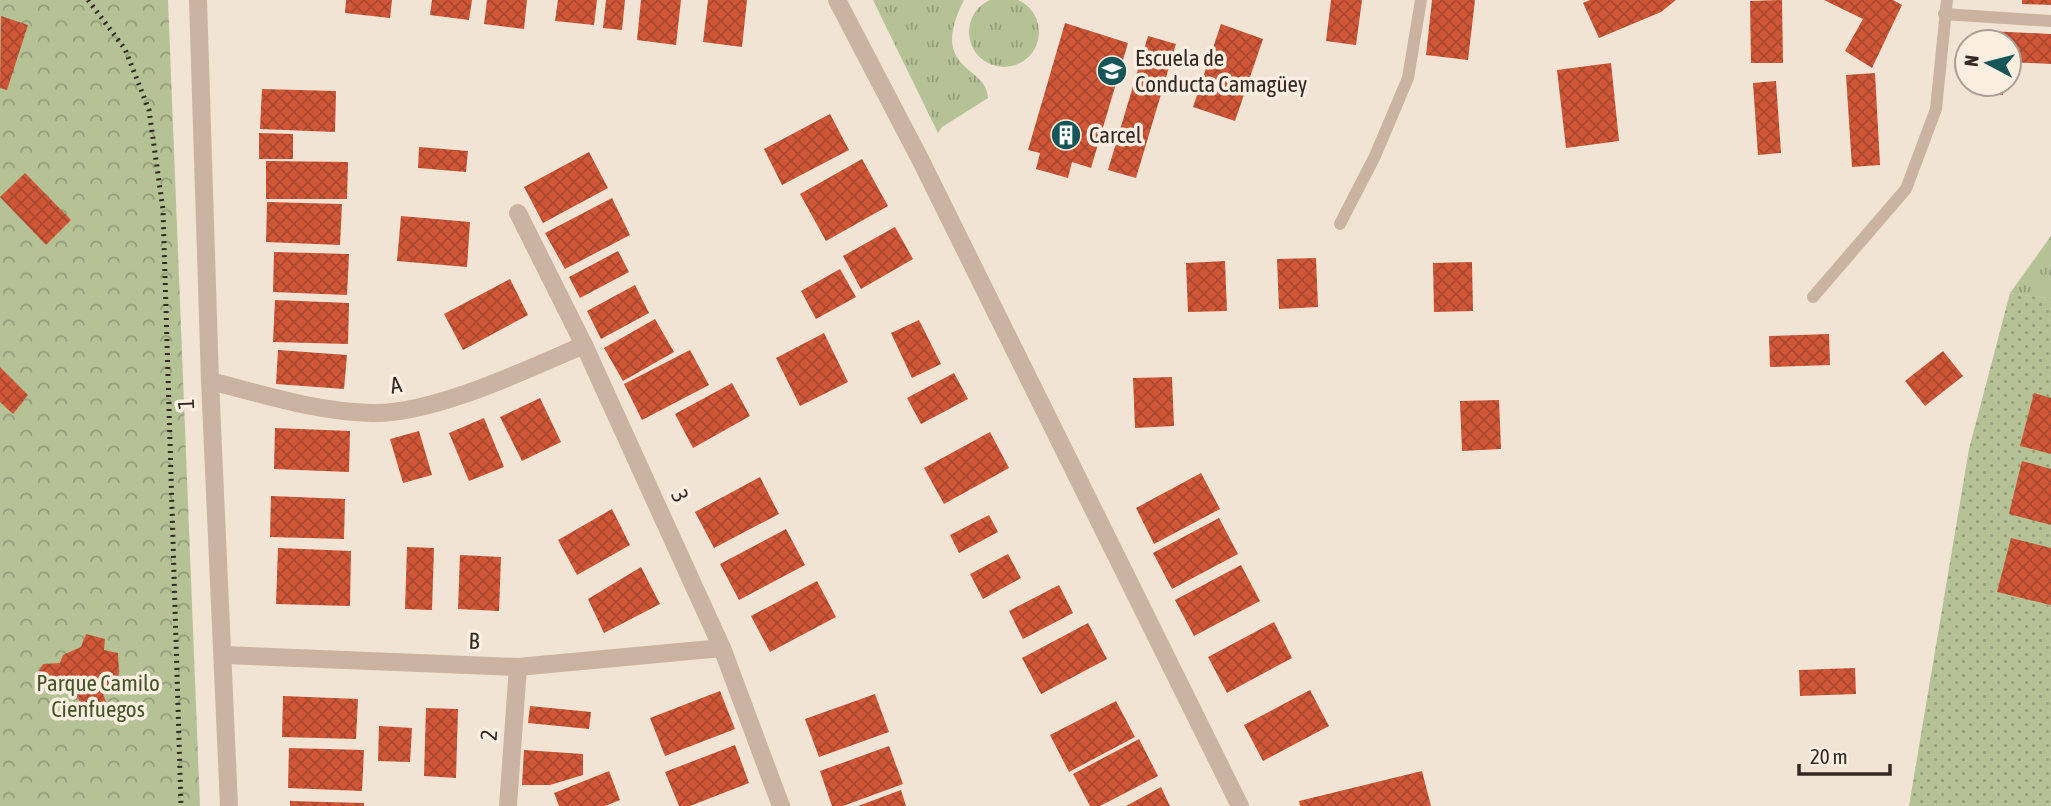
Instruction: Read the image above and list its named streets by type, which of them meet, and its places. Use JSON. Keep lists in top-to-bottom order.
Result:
{
  "streets": {
    "street": [
      "A",
      "1",
      "3",
      "B",
      "2"
    ]
  },
  "crossings": [
    ["A", "1"],
    ["A", "3"],
    ["1", "B"],
    ["3", "B"],
    ["B", "2"]
  ],
  "parks": ["Parque Camilo Cienfuegos"],
  "places": {
    "school or university": ["Escuela de Conducta Camagüey"],
    "building": ["Carcel"]
  },
  "scale_bar": "20 m",
  "north": "left"
}
